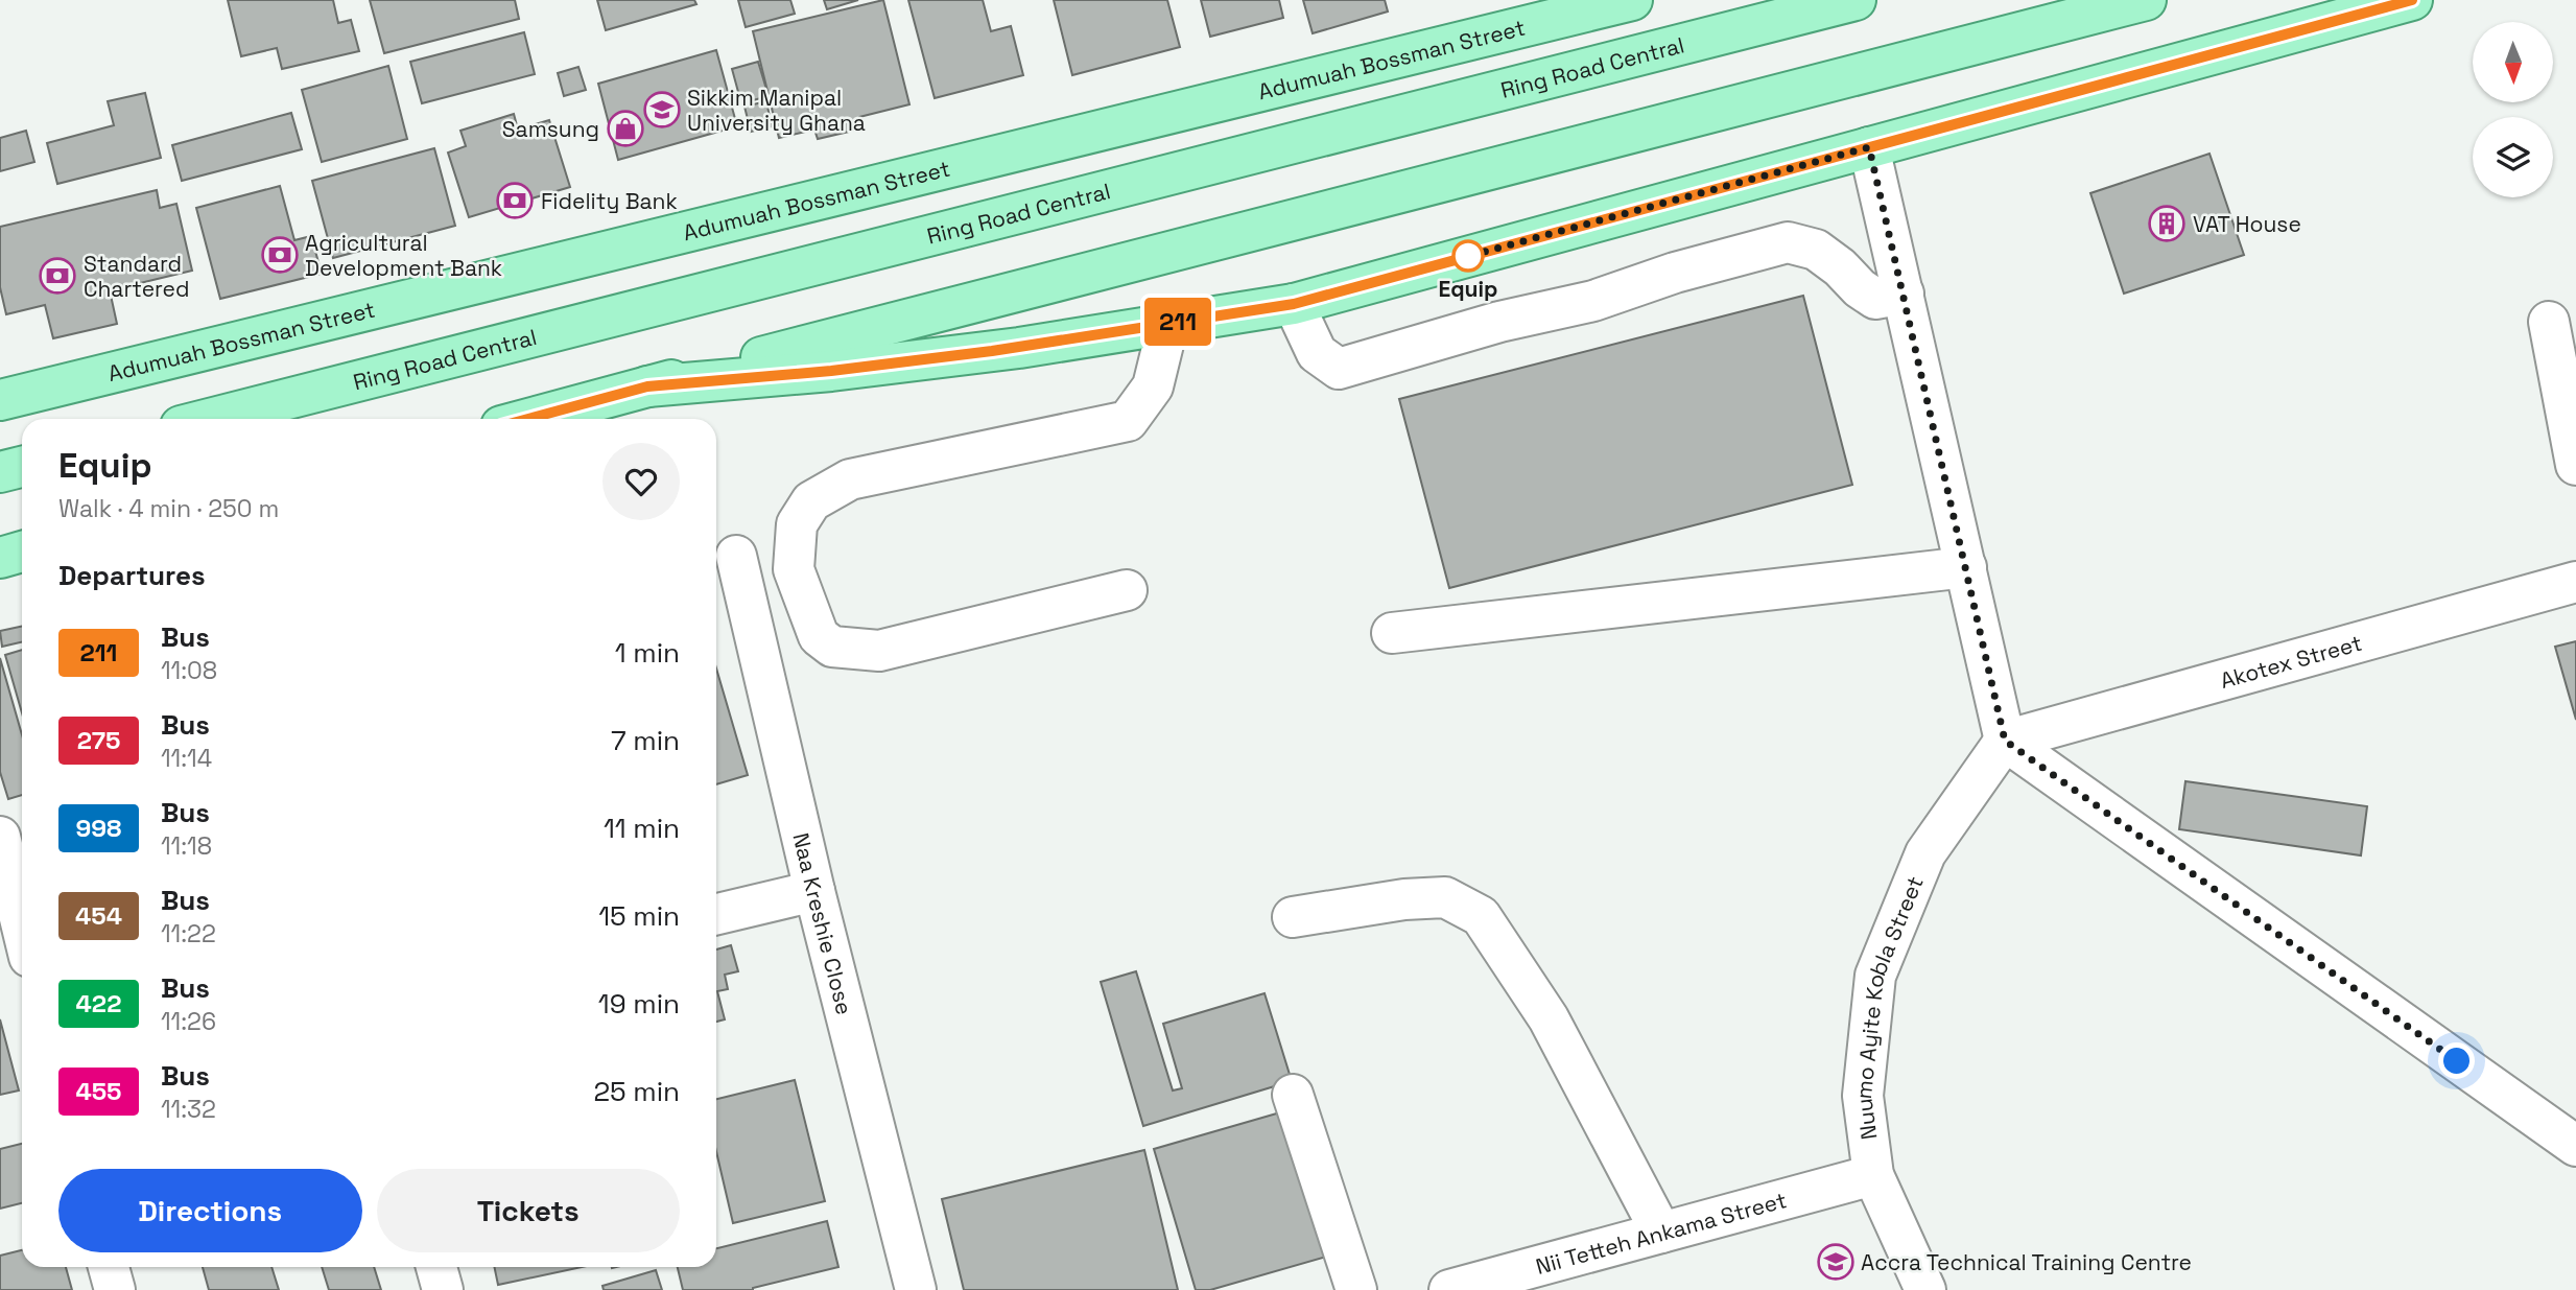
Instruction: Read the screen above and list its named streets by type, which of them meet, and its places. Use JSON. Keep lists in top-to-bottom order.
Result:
{
  "streets": {
    "main road": ["Adumuah Bossman Street", "Ring Road Central"],
    "street": [
      "Akotex Street",
      "Naa Kreshie Close",
      "Nuumo Ayite Kobla Street",
      "Nii Tetteh Ankama Street"
    ]
  },
  "crossings": [
    ["Akotex Street", "Nuumo Ayite Kobla Street"],
    ["Nuumo Ayite Kobla Street", "Nii Tetteh Ankama Street"]
  ],
  "places": {
    "school or university": ["Sikkim Manipal University Ghana", "Accra Technical Training Centre"],
    "shop": ["Samsung"],
    "bank": ["Fidelity Bank", "Agricultural Development Bank", "Standard Chartered"],
    "building": ["VAT House"],
    "other": ["Equip"]
  },
  "lines": ["bus line 211"],
  "north": "bottom",
  "page": {
    "on_map": "211",
    "heading": [
      ["Equip", "Walk · 4 min · 250 m"],
      "Departures"
    ],
    "list": [
      {
        "mark": "211",
        "name": "Bus",
        "note": "11:08",
        "value": "1 min"
      },
      {
        "mark": "275",
        "name": "Bus",
        "note": "11:14",
        "value": "7 min"
      },
      {
        "mark": "998",
        "name": "Bus",
        "note": "11:18",
        "value": "11 min"
      },
      {
        "mark": "454",
        "name": "Bus",
        "note": "11:22",
        "value": "15 min"
      },
      {
        "mark": "422",
        "name": "Bus",
        "note": "11:26",
        "value": "19 min"
      },
      {
        "mark": "455",
        "name": "Bus",
        "note": "11:32",
        "value": "25 min"
      }
    ],
    "buttons": ["Directions", "Tickets"]
  }
}
